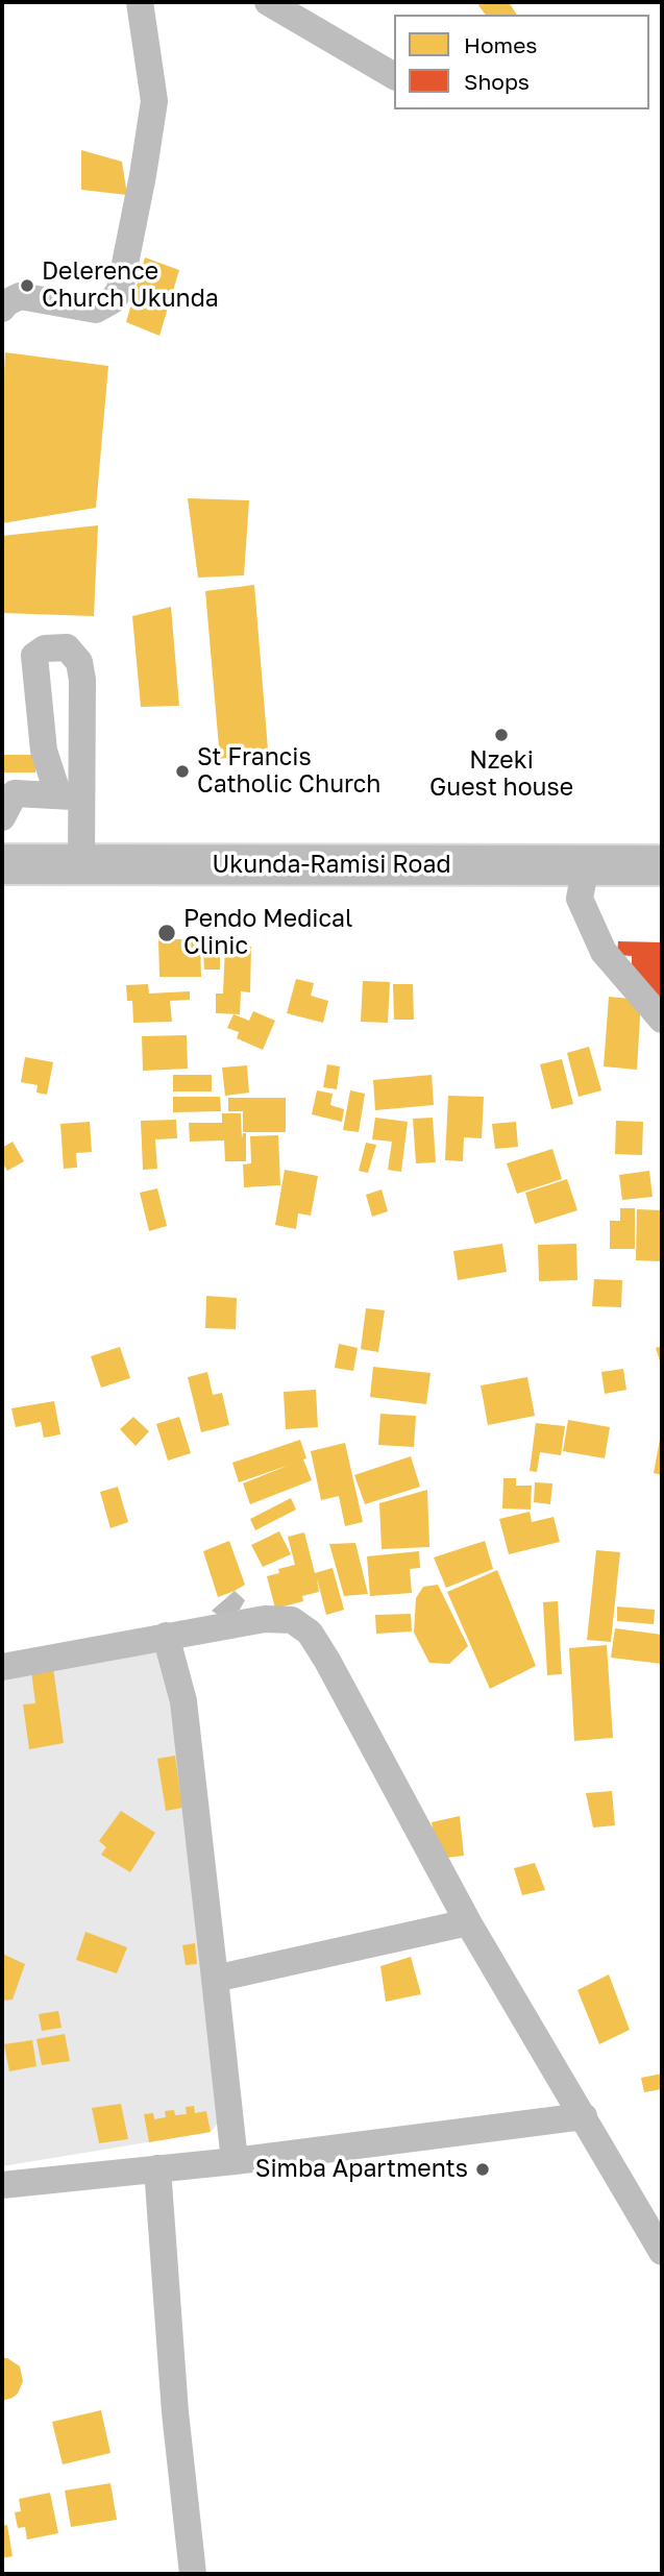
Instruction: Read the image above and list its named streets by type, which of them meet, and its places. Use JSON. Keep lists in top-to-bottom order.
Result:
{
  "streets": {
    "highway": ["Ukunda-Ramisi Road"]
  },
  "places": [
    "Delerence Church Ukunda",
    "Nzeki Guest house",
    "St Francis Catholic Church",
    "Pendo Medical Clinic",
    "Simba Apartments"
  ],
  "legend": ["Homes", "Shops"]
}
